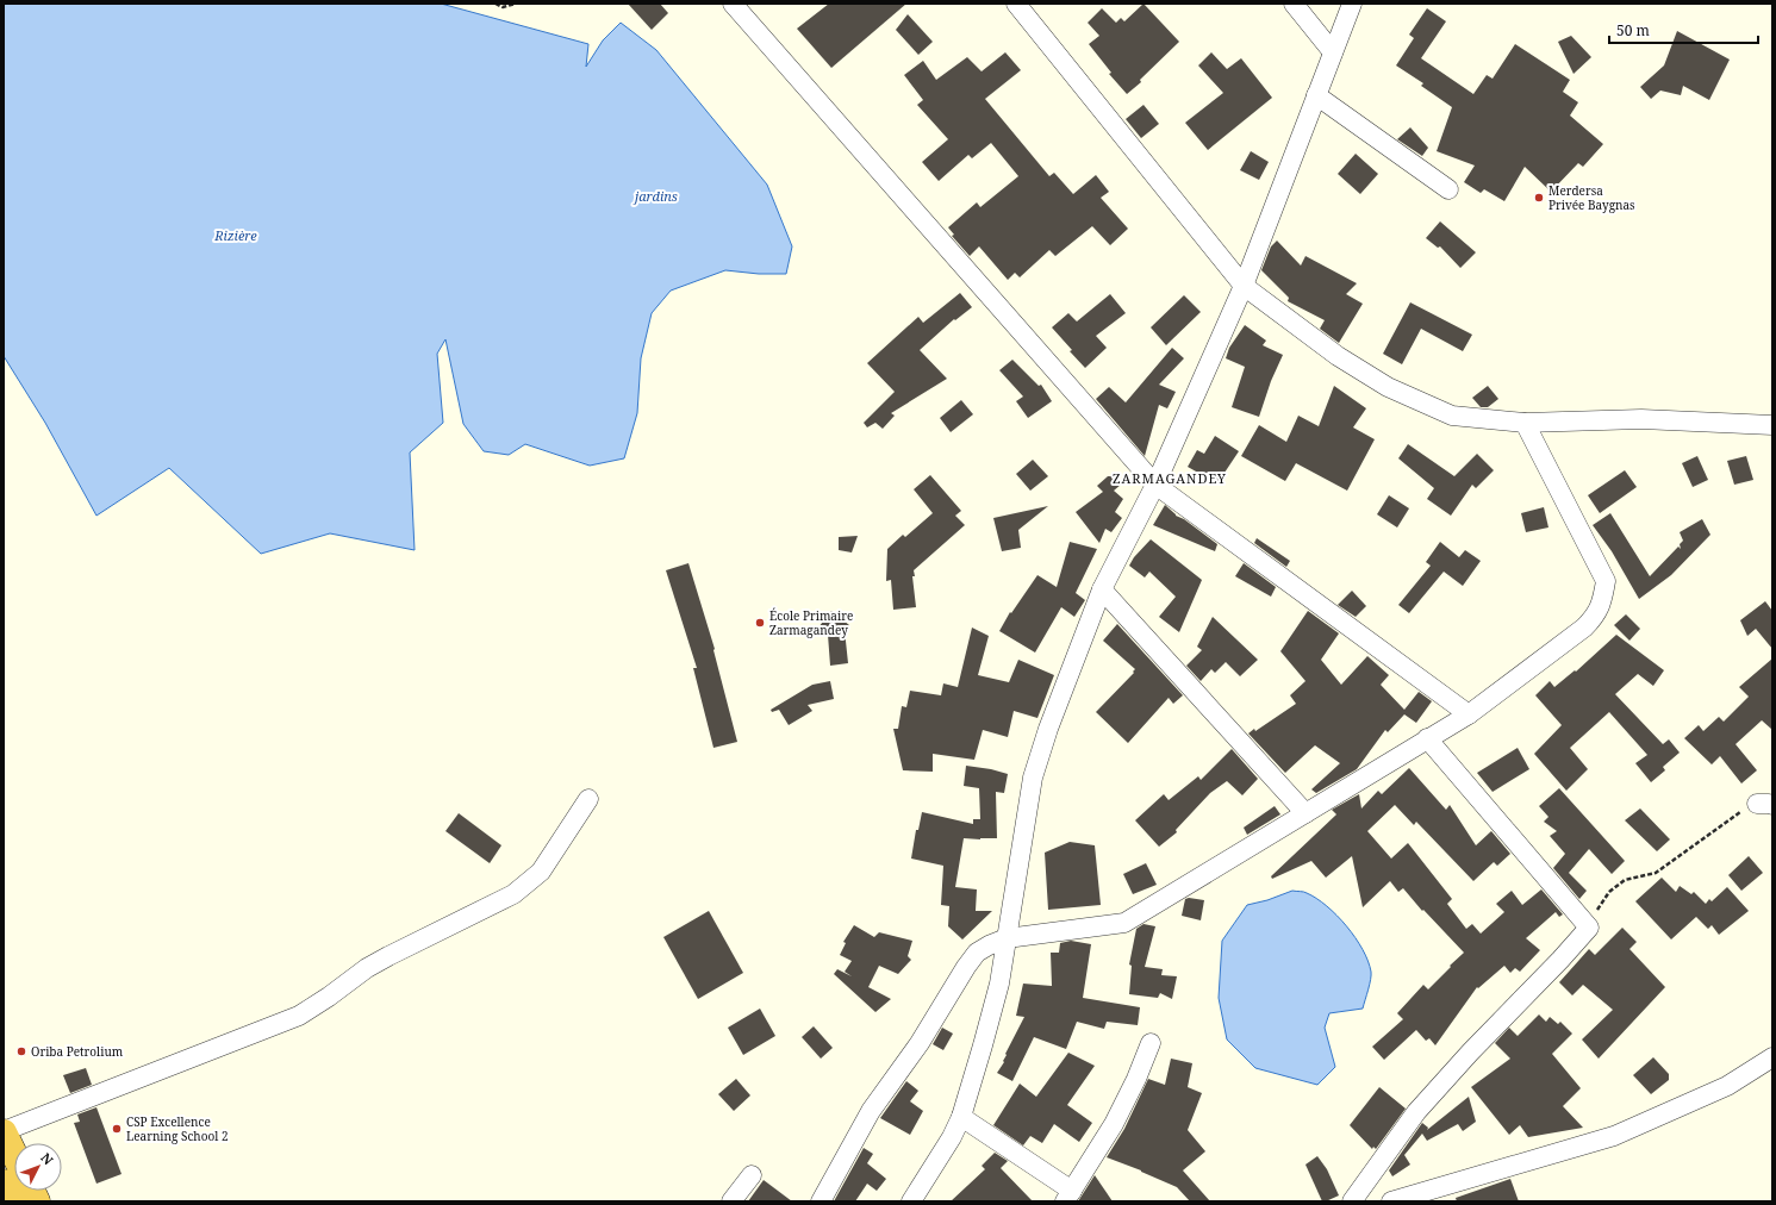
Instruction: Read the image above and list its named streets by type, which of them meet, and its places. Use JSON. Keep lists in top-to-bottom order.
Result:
{
  "districts": ["ZARMAGANDEY"],
  "water": ["jardins", "Rizière"],
  "places": [
    "Merdersa Privée Baygnas",
    "École Primaire Zarmagandey",
    "Oriba Petrolium",
    "CSP Excellence Learning School 2"
  ],
  "scale_bar": "50 m",
  "north": "top right"
}
